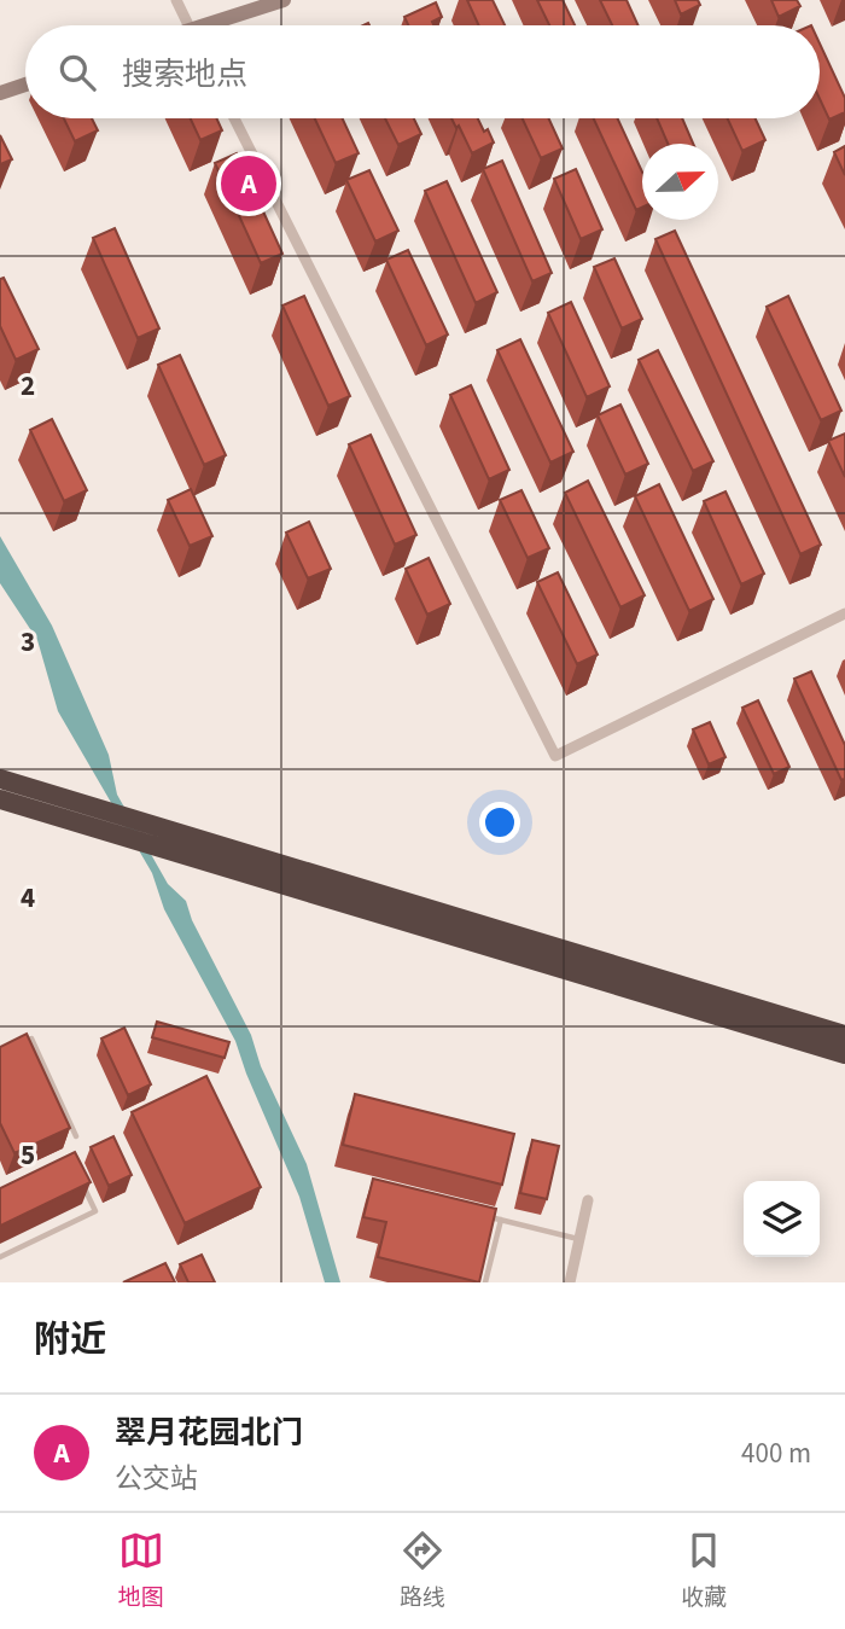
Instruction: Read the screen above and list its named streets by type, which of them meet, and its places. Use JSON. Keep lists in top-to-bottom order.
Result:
{
  "north": "right",
  "page": {
    "search": "搜索地点",
    "pins": "A",
    "heading": "附近",
    "list": [
      {
        "mark": "A",
        "name": "翠月花园北门",
        "note": "公交站",
        "value": "400 m"
      }
    ],
    "nav": ["地图", "路线", "收藏"]
  },
  "grid": {
    "rows": [
      "2",
      "3",
      "4",
      "5"
    ]
  }
}
